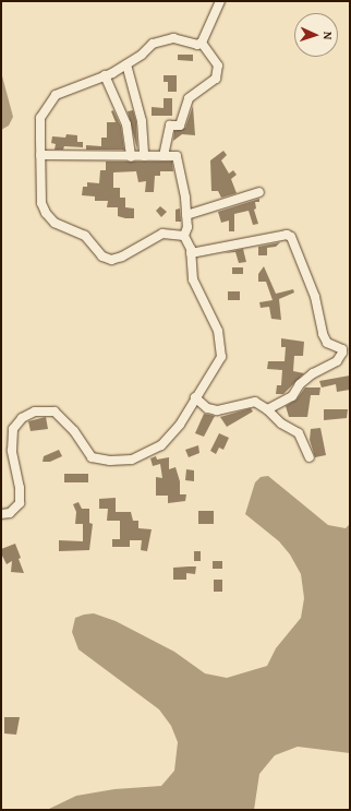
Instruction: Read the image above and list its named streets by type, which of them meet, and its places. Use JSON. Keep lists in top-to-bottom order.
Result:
{
  "north": "right"
}
